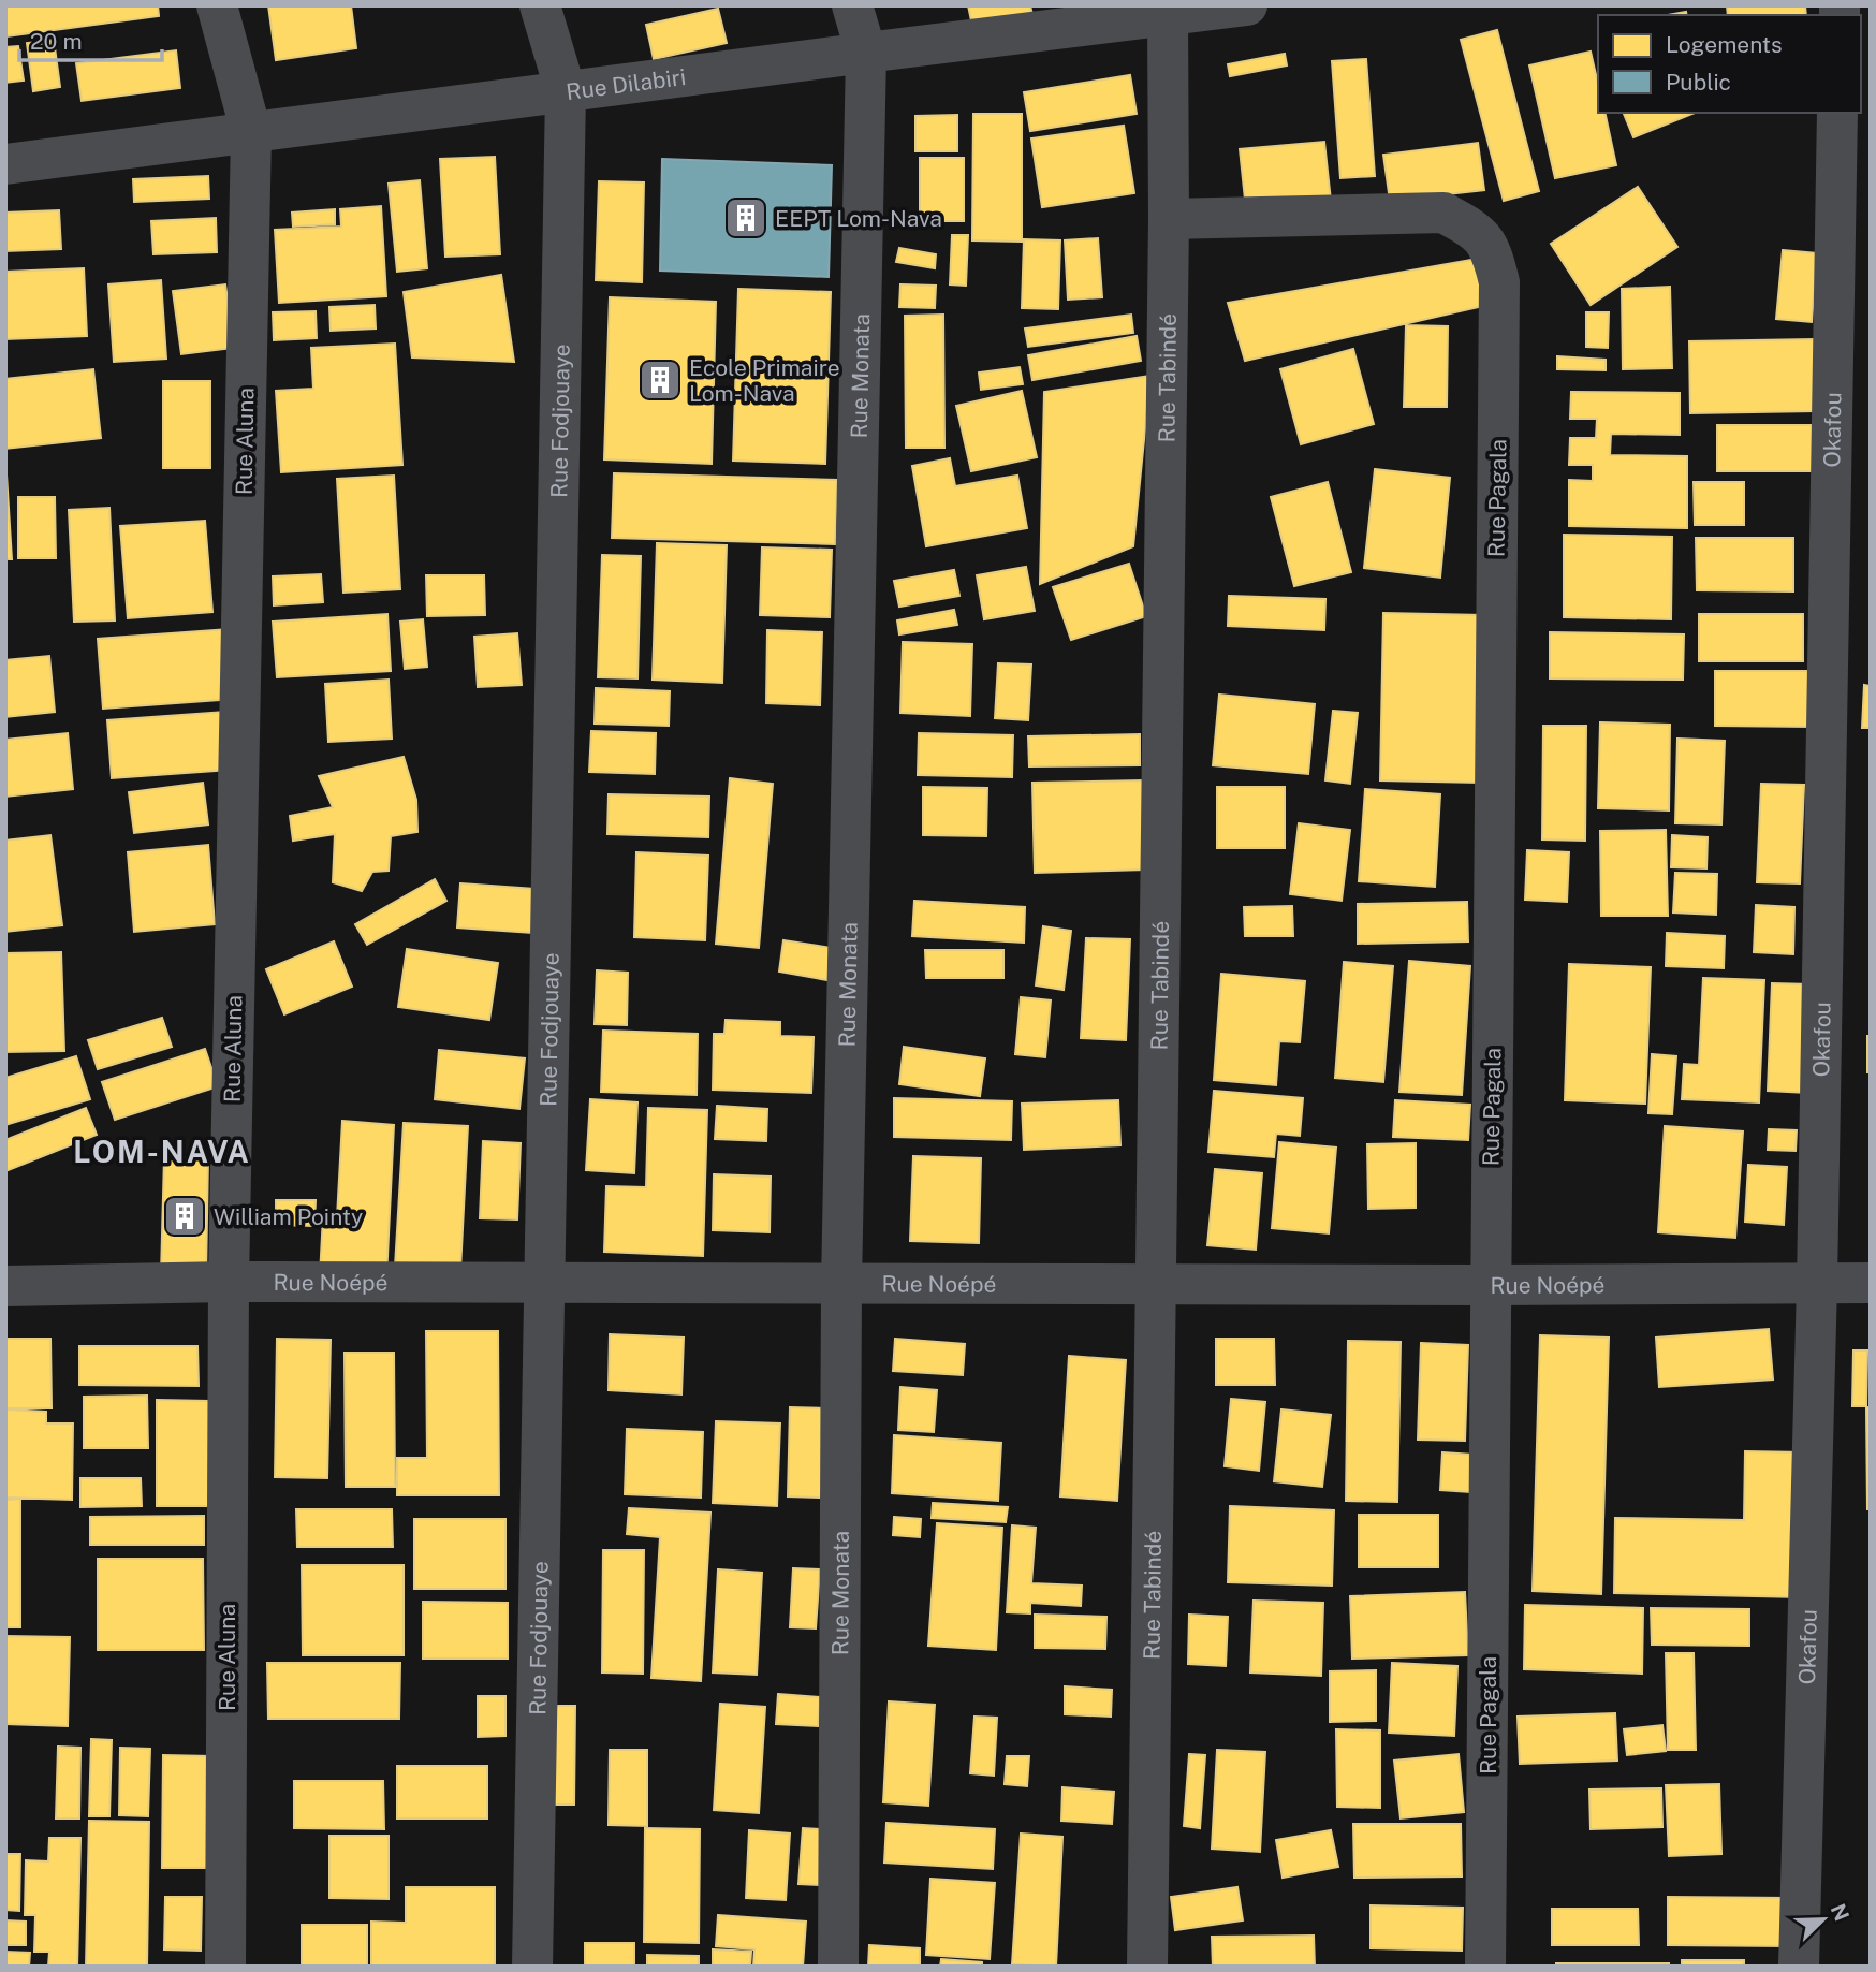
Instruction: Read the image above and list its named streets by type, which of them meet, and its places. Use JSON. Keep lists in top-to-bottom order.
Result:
{
  "streets": {
    "street": [
      "Rue Dilabiri",
      "Rue Monata",
      "Rue Tabindé",
      "Rue Fodjouaye",
      "Okafou",
      "Rue Aluna",
      "Rue Pagala",
      "Rue Noépé"
    ]
  },
  "crossings": [
    ["Rue Dilabiri", "Rue Monata"],
    ["Rue Dilabiri", "Rue Tabindé"],
    ["Rue Dilabiri", "Rue Fodjouaye"],
    ["Rue Dilabiri", "Rue Aluna"],
    ["Rue Monata", "Rue Noépé"],
    ["Rue Tabindé", "Rue Pagala"],
    ["Rue Tabindé", "Rue Noépé"],
    ["Rue Fodjouaye", "Rue Noépé"],
    ["Okafou", "Rue Noépé"],
    ["Rue Aluna", "Rue Noépé"],
    ["Rue Pagala", "Rue Noépé"]
  ],
  "districts": ["LOM-NAVA"],
  "places": {
    "building": ["EEPT Lom-Nava", "Ecole Primaire Lom-Nava", "William Pointy"]
  },
  "legend": ["Logements", "Public"],
  "scale_bar": "20 m",
  "north": "top right"
}
